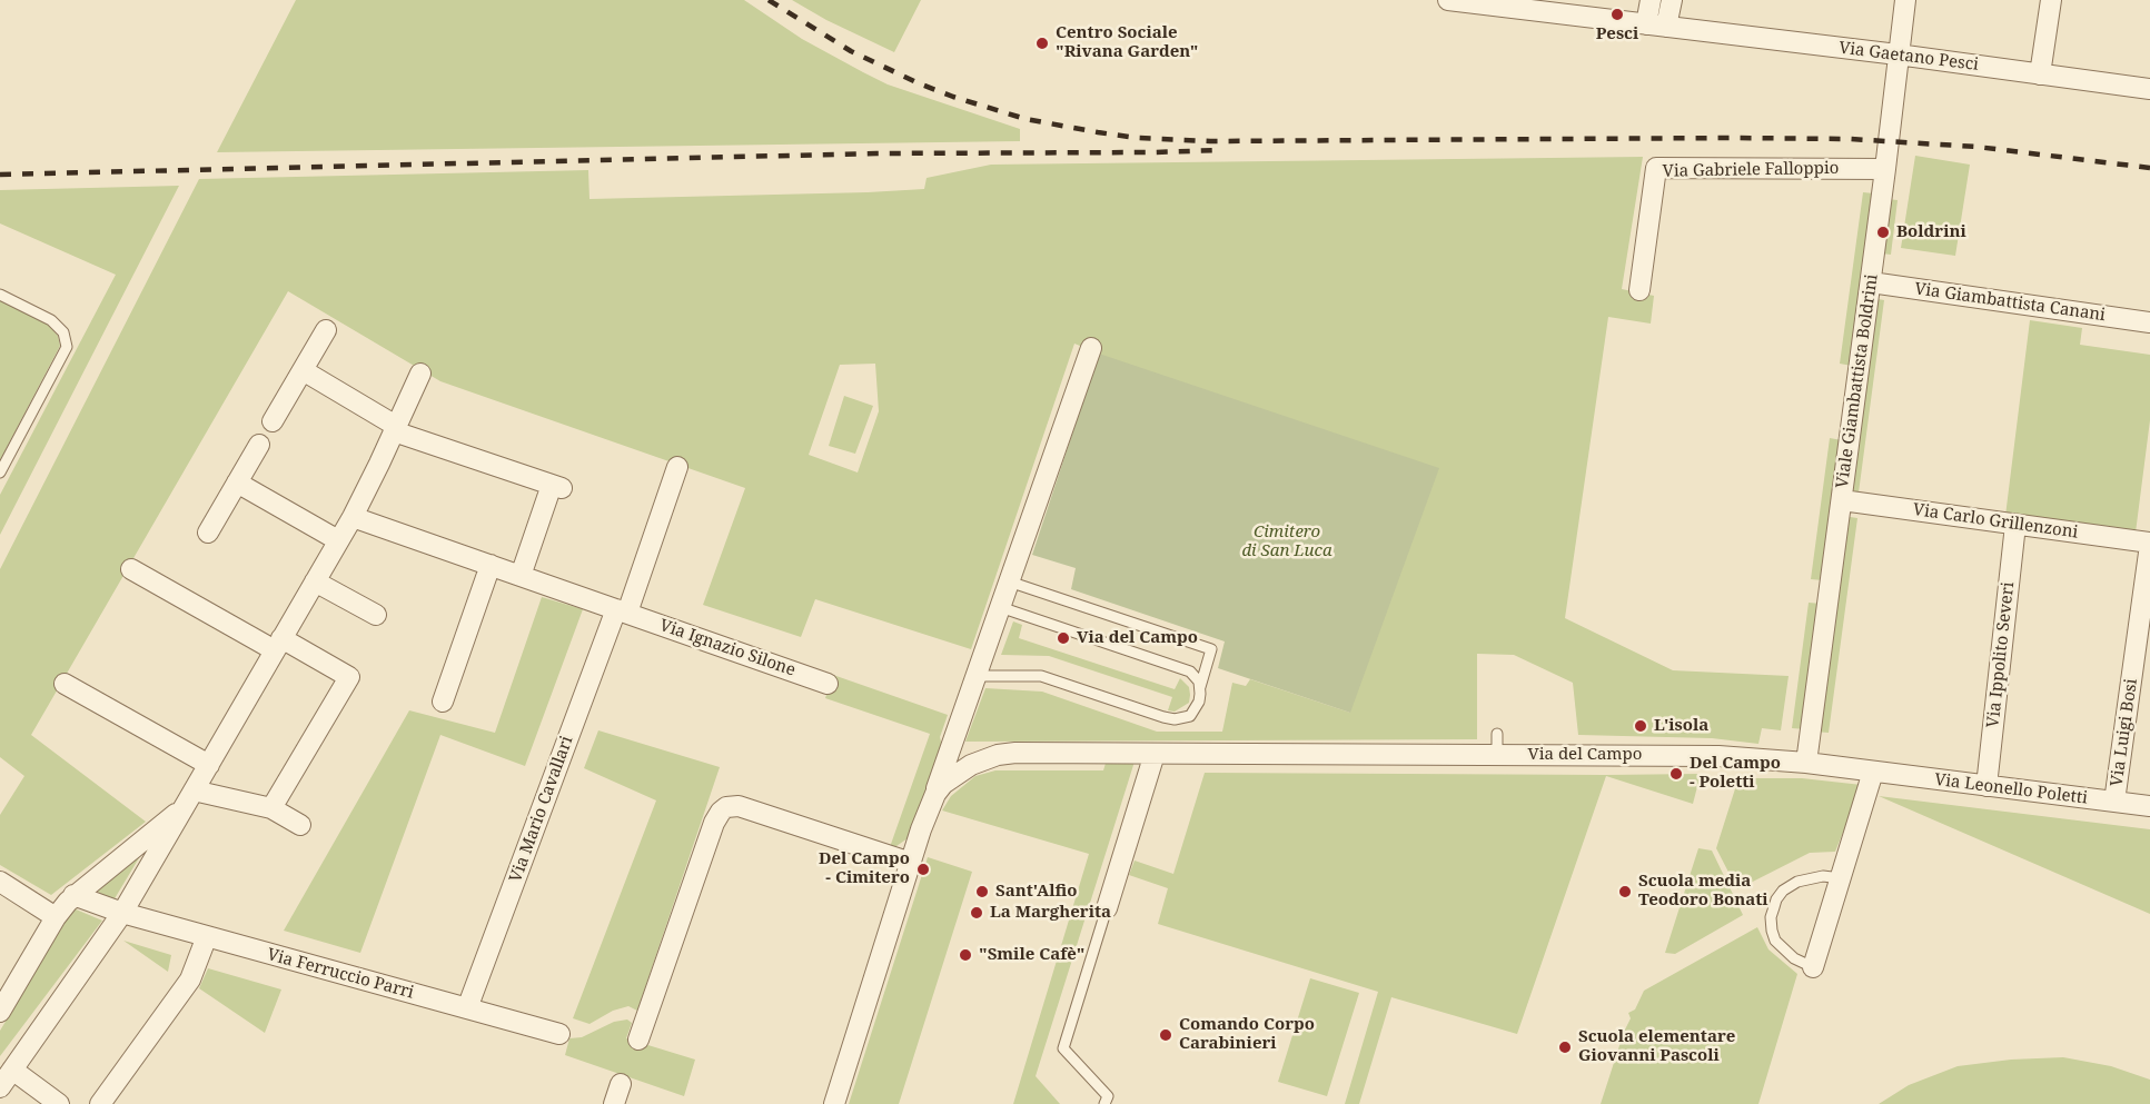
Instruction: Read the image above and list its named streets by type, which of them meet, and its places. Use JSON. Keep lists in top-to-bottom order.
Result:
{
  "streets": {
    "street": [
      "Via Gaetano Pesci",
      "Via Gabriele Falloppio",
      "Via Giambattista Canani",
      "Viale Giambattista Boldrini",
      "Via Carlo Grillenzoni",
      "Via Ignazio Silone",
      "Via Ippolito Severi",
      "Via Luigi Bosi",
      "Via del Campo",
      "Via Leonello Poletti",
      "Via Mario Cavallari",
      "Via Ferruccio Parri"
    ]
  },
  "crossings": [
    ["Via Gaetano Pesci", "Viale Giambattista Boldrini"],
    ["Via Gabriele Falloppio", "Viale Giambattista Boldrini"],
    ["Via Giambattista Canani", "Viale Giambattista Boldrini"],
    ["Viale Giambattista Boldrini", "Via Carlo Grillenzoni"],
    ["Viale Giambattista Boldrini", "Via del Campo"],
    ["Viale Giambattista Boldrini", "Via Leonello Poletti"],
    ["Via Carlo Grillenzoni", "Via Ippolito Severi"],
    ["Via Carlo Grillenzoni", "Via Luigi Bosi"],
    ["Via Ignazio Silone", "Via Mario Cavallari"],
    ["Via Ippolito Severi", "Via Leonello Poletti"],
    ["Via Luigi Bosi", "Via Leonello Poletti"],
    ["Via del Campo", "Via Leonello Poletti"],
    ["Via Mario Cavallari", "Via Ferruccio Parri"]
  ],
  "parks": ["Cimitero di San Luca"],
  "places": [
    "Pesci",
    "Centro Sociale \"Rivana Garden\"",
    "Boldrini",
    "Via del Campo",
    "L'isola",
    "Del Campo - Poletti",
    "Del Campo - Cimitero",
    "Sant'Alfio",
    "Scuola media Teodoro Bonati",
    "La Margherita",
    "\"Smile Cafè\"",
    "Comando Corpo Carabinieri",
    "Scuola elementare Giovanni Pascoli"
  ]
}
